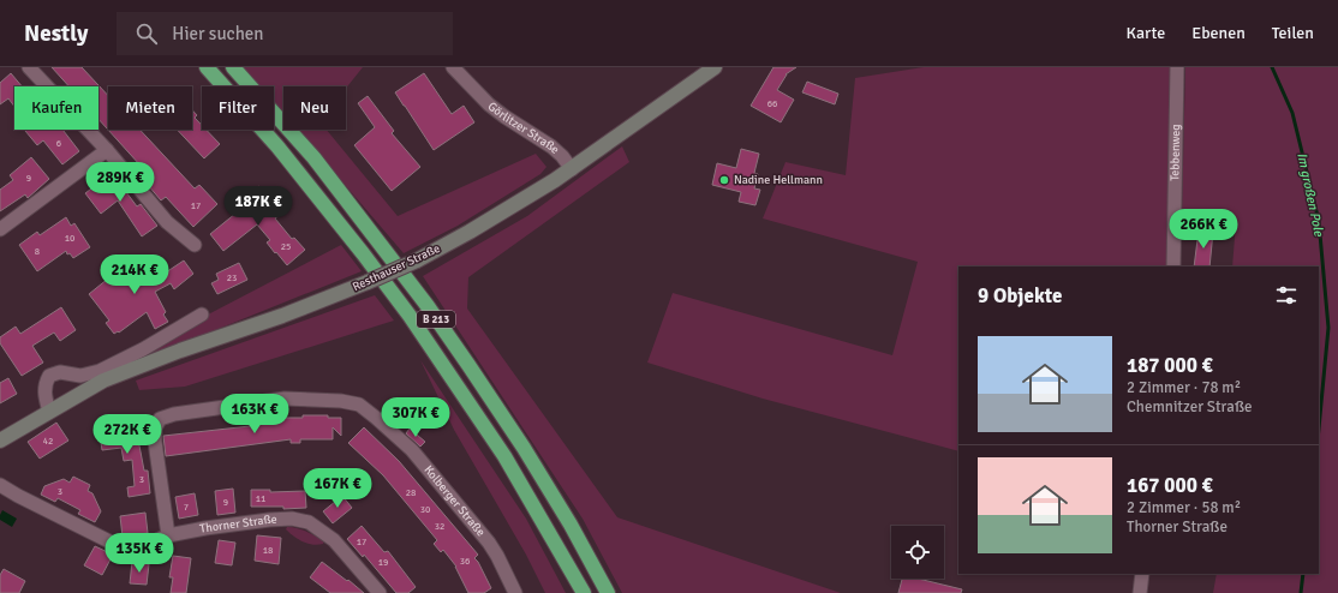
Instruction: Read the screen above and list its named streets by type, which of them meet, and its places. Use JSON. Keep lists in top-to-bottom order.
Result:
{
  "streets": {
    "highway": ["B 213"],
    "street": [
      "Görlitzer Straße",
      "Tebbenweg",
      "Resthauser Straße",
      "Kolberger Straße",
      "Thorner Straße"
    ]
  },
  "crossings": [
    ["Görlitzer Straße", "Resthauser Straße"],
    ["Kolberger Straße", "Thorner Straße"]
  ],
  "water": ["Im großen Pole"],
  "places": ["Nadine Hellmann"],
  "house_numbers": [
    "66",
    "6",
    "9",
    "17",
    "10",
    "25",
    "8",
    "23",
    "42",
    "3",
    "3",
    "28",
    "11",
    "9",
    "7",
    "30",
    "32",
    "17",
    "18",
    "36",
    "19"
  ],
  "page": {
    "header": "Nestly",
    "search": "Hier suchen",
    "nav": ["Karte", "Ebenen", "Teilen"],
    "chip": [
      "Kaufen",
      "Mieten",
      "Filter",
      "Neu"
    ],
    "price": [
      "289K €",
      "187K €",
      "266K €",
      "214K €",
      "163K €",
      "307K €",
      "272K €",
      "167K €",
      "135K €"
    ],
    "heading": "9 Objekte",
    "list": [
      {
        "name": "187 000 €",
        "note": "2 Zimmer · 78 m² · Chemnitzer Straße"
      },
      {
        "name": "167 000 €",
        "note": "2 Zimmer · 58 m² · Thorner Straße"
      }
    ]
  }
}
